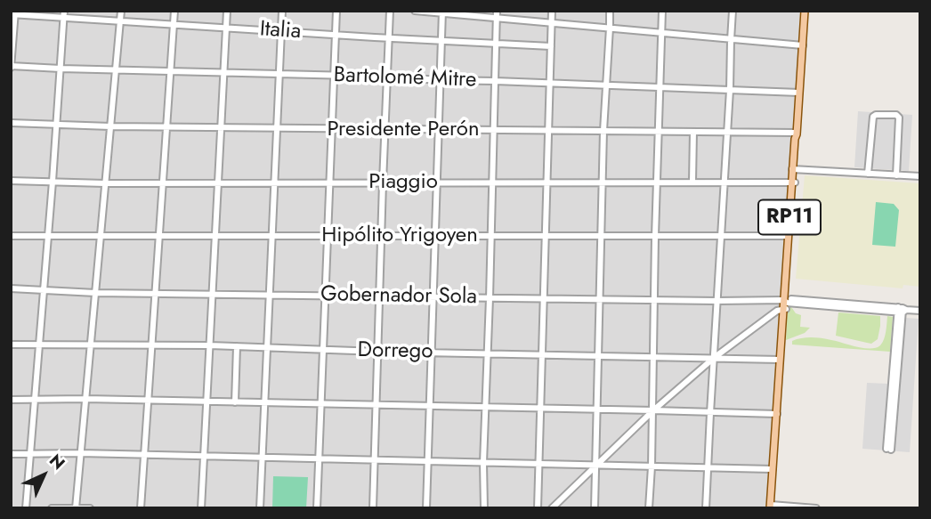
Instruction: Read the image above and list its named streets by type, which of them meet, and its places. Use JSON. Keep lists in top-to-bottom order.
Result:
{
  "streets": {
    "main road": ["RP11"],
    "street": [
      "Italia",
      "Bartolomé Mitre",
      "Presidente Perón",
      "Piaggio",
      "Hipólito Yrigoyen",
      "Gobernador Sola",
      "Dorrego"
    ]
  },
  "crossings": [
    ["Bartolomé Mitre", "RP11"],
    ["Presidente Perón", "RP11"],
    ["Piaggio", "RP11"],
    ["RP11", "Hipólito Yrigoyen"],
    ["RP11", "Gobernador Sola"],
    ["RP11", "Dorrego"]
  ],
  "north": "top right"
}
